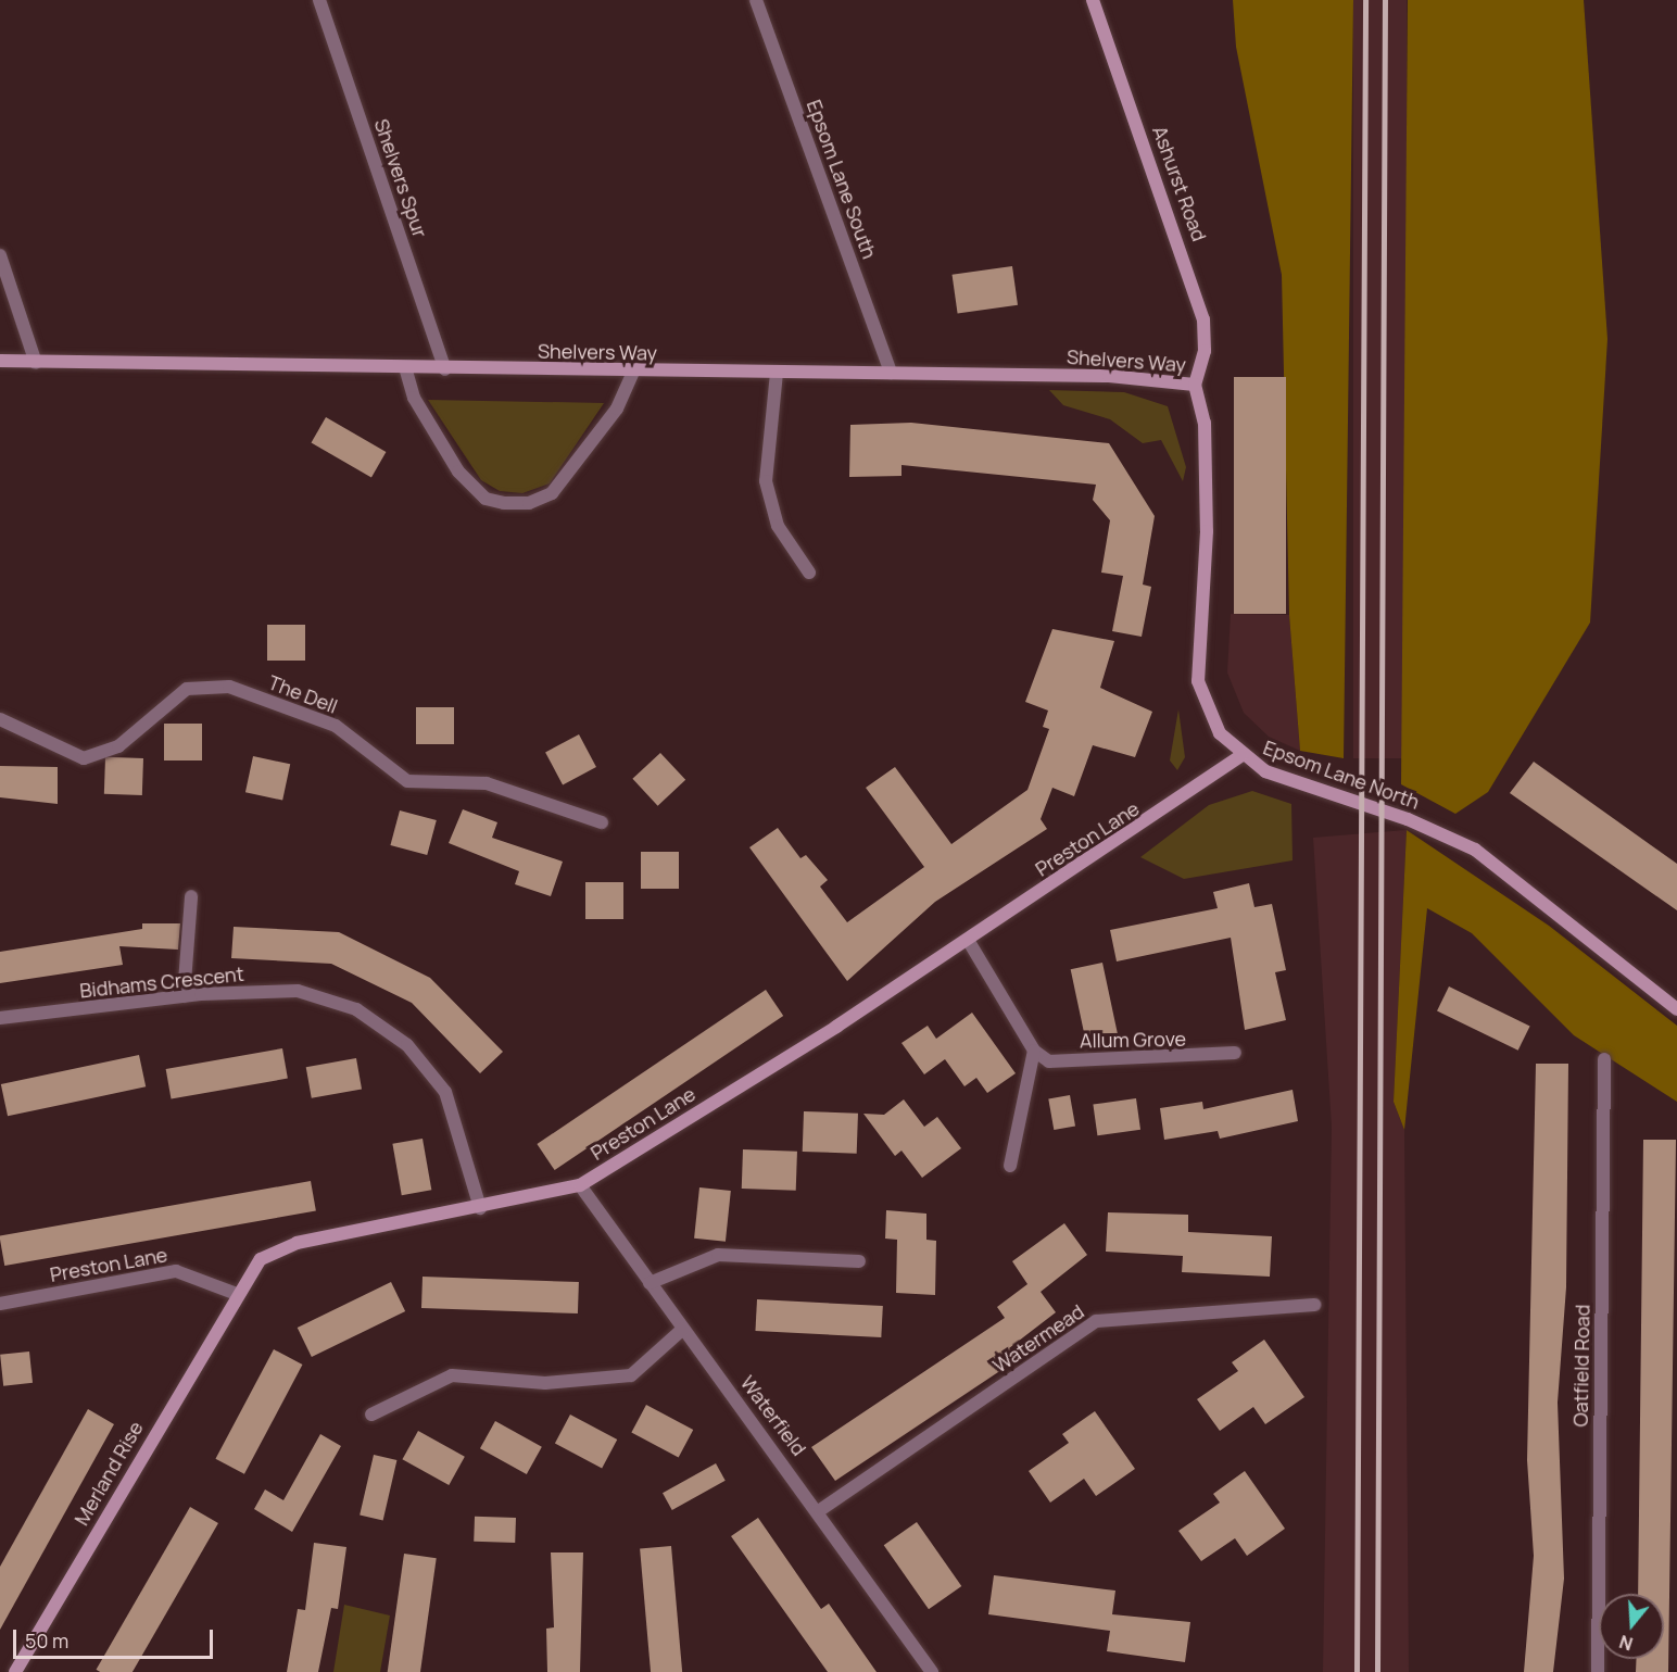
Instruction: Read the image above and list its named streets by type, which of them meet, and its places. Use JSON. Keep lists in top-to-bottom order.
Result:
{
  "streets": {
    "street": [
      "Shelvers Spur",
      "Epsom Lane South",
      "Ashurst Road",
      "Shelvers Way",
      "The Dell",
      "Epsom Lane North",
      "Preston Lane",
      "Bidhams Crescent",
      "Allum Grove",
      "Watermead",
      "Oatfield Road",
      "Waterfield",
      "Merland Rise"
    ]
  },
  "crossings": [
    ["Shelvers Spur", "Shelvers Way"],
    ["Epsom Lane South", "Shelvers Way"],
    ["Ashurst Road", "Shelvers Way"],
    ["Ashurst Road", "Epsom Lane North"],
    ["Shelvers Way", "Epsom Lane North"],
    ["Epsom Lane North", "Preston Lane"],
    ["Preston Lane", "Bidhams Crescent"],
    ["Preston Lane", "Waterfield"],
    ["Preston Lane", "Merland Rise"],
    ["Watermead", "Waterfield"]
  ],
  "scale_bar": "50 m",
  "north": "bottom"
}
